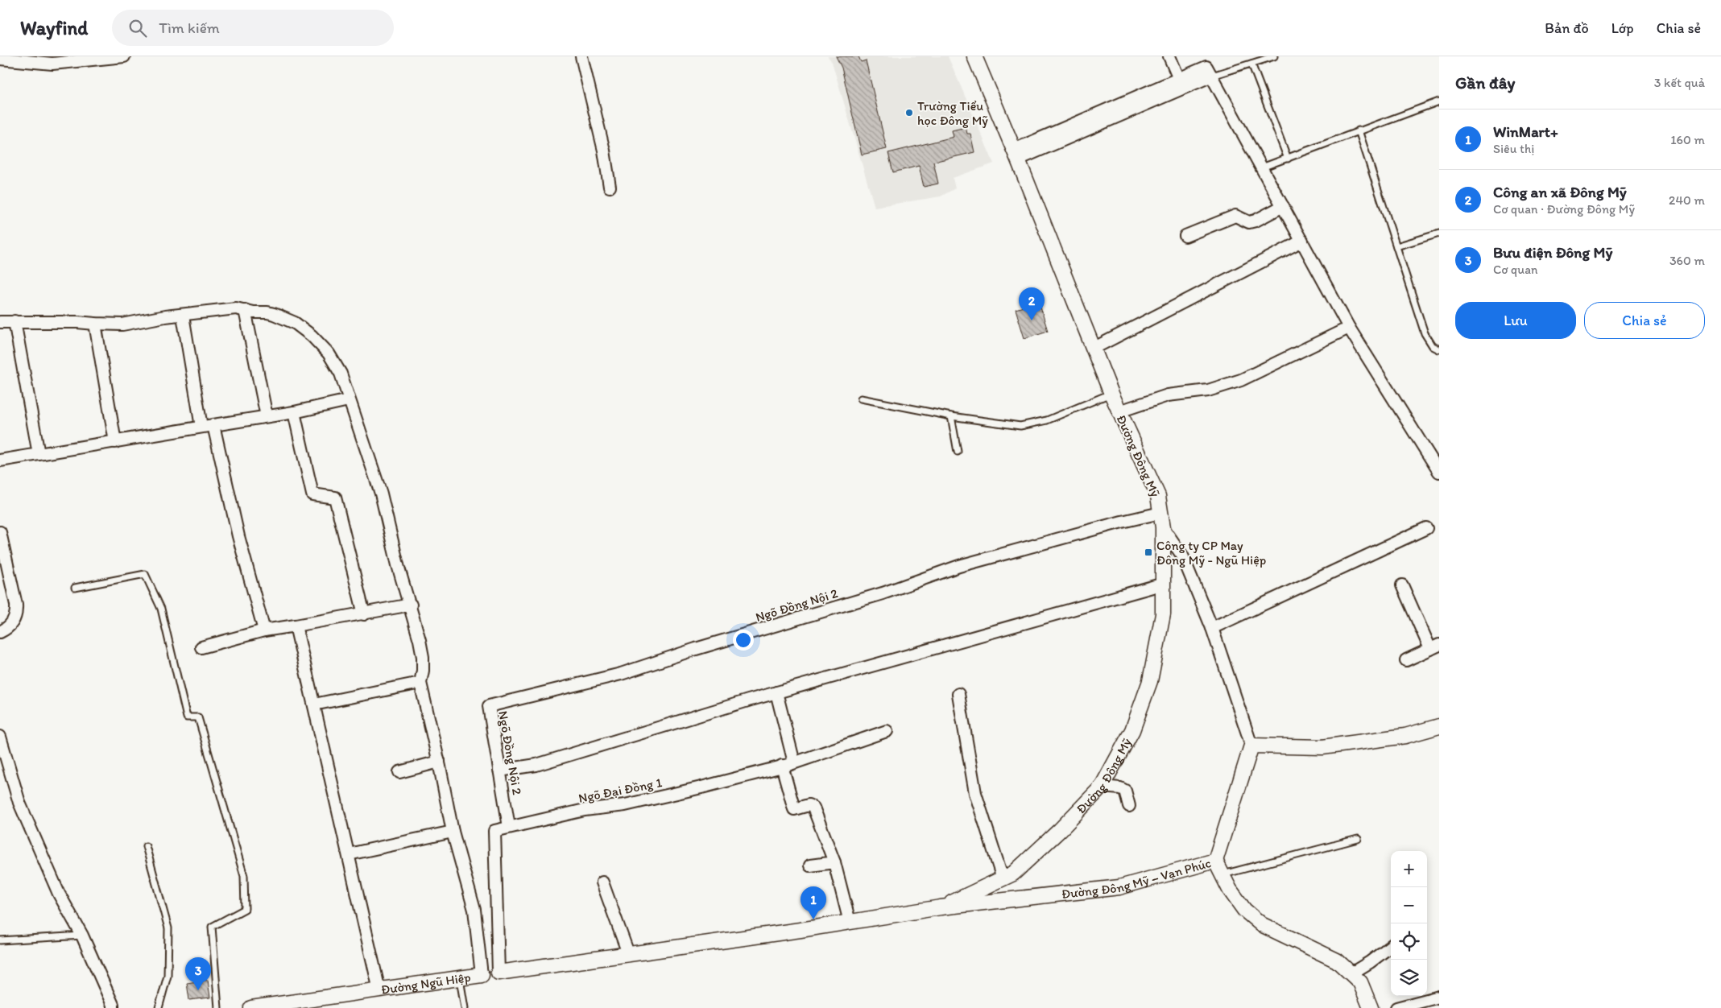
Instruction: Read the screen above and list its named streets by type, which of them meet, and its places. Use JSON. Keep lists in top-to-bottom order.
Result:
{
  "streets": {
    "street": [
      "Đường Đông Mỹ",
      "Ngõ Đồng Nội 2",
      "Ngõ Đại Đồng 1",
      "Đường Đông Mỹ – Vạn Phúc",
      "Đường Ngũ Hiệp"
    ]
  },
  "crossings": [
    ["Đường Đông Mỹ", "Ngõ Đồng Nội 2"],
    ["Đường Đông Mỹ", "Đường Đông Mỹ – Vạn Phúc"],
    ["Ngõ Đồng Nội 2", "Ngõ Đại Đồng 1"]
  ],
  "places": {
    "other": ["Trường Tiểu học Đông Mỹ"],
    "transit": ["Công ty CP May Đông Mỹ - Ngũ Hiệp"]
  },
  "page": {
    "header": "Wayfind",
    "search": "Tìm kiếm",
    "nav": ["Bản đồ", "Lớp", "Chia sẻ"],
    "heading": ["Gần đây", "3 kết quả"],
    "list": [
      {
        "mark": "1",
        "name": "WinMart+",
        "note": "Siêu thị",
        "value": "160 m"
      },
      {
        "mark": "2",
        "name": "Công an xã Đông Mỹ",
        "note": "Cơ quan · Đường Đông Mỹ",
        "value": "240 m"
      },
      {
        "mark": "3",
        "name": "Bưu điện Đông Mỹ",
        "note": "Cơ quan",
        "value": "360 m"
      }
    ],
    "pins": ["2", "1", "3"],
    "buttons": ["Lưu", "Chia sẻ"],
    "map_buttons": ["+", "−"]
  }
}
